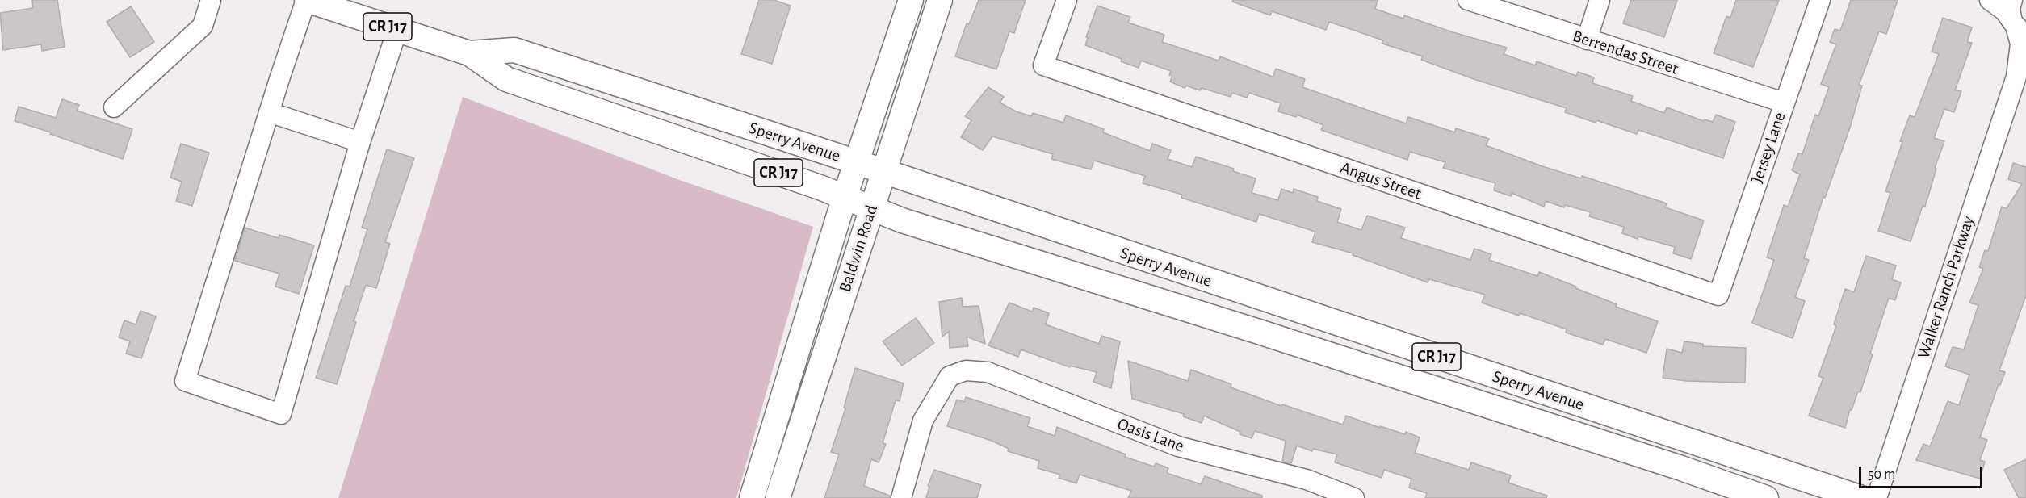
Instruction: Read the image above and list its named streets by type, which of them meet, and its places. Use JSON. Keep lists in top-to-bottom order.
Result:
{
  "streets": {
    "main road": ["CR J17", "Sperry Avenue", "Baldwin Road"],
    "street": [
      "Berrendas Street",
      "Jersey Lane",
      "Angus Street",
      "Walker Ranch Parkway",
      "Oasis Lane"
    ]
  },
  "crossings": [
    ["Berrendas Street", "Jersey Lane"],
    ["Sperry Avenue", "Baldwin Road"],
    ["Jersey Lane", "Angus Street"]
  ],
  "scale_bar": "50 m"
}
